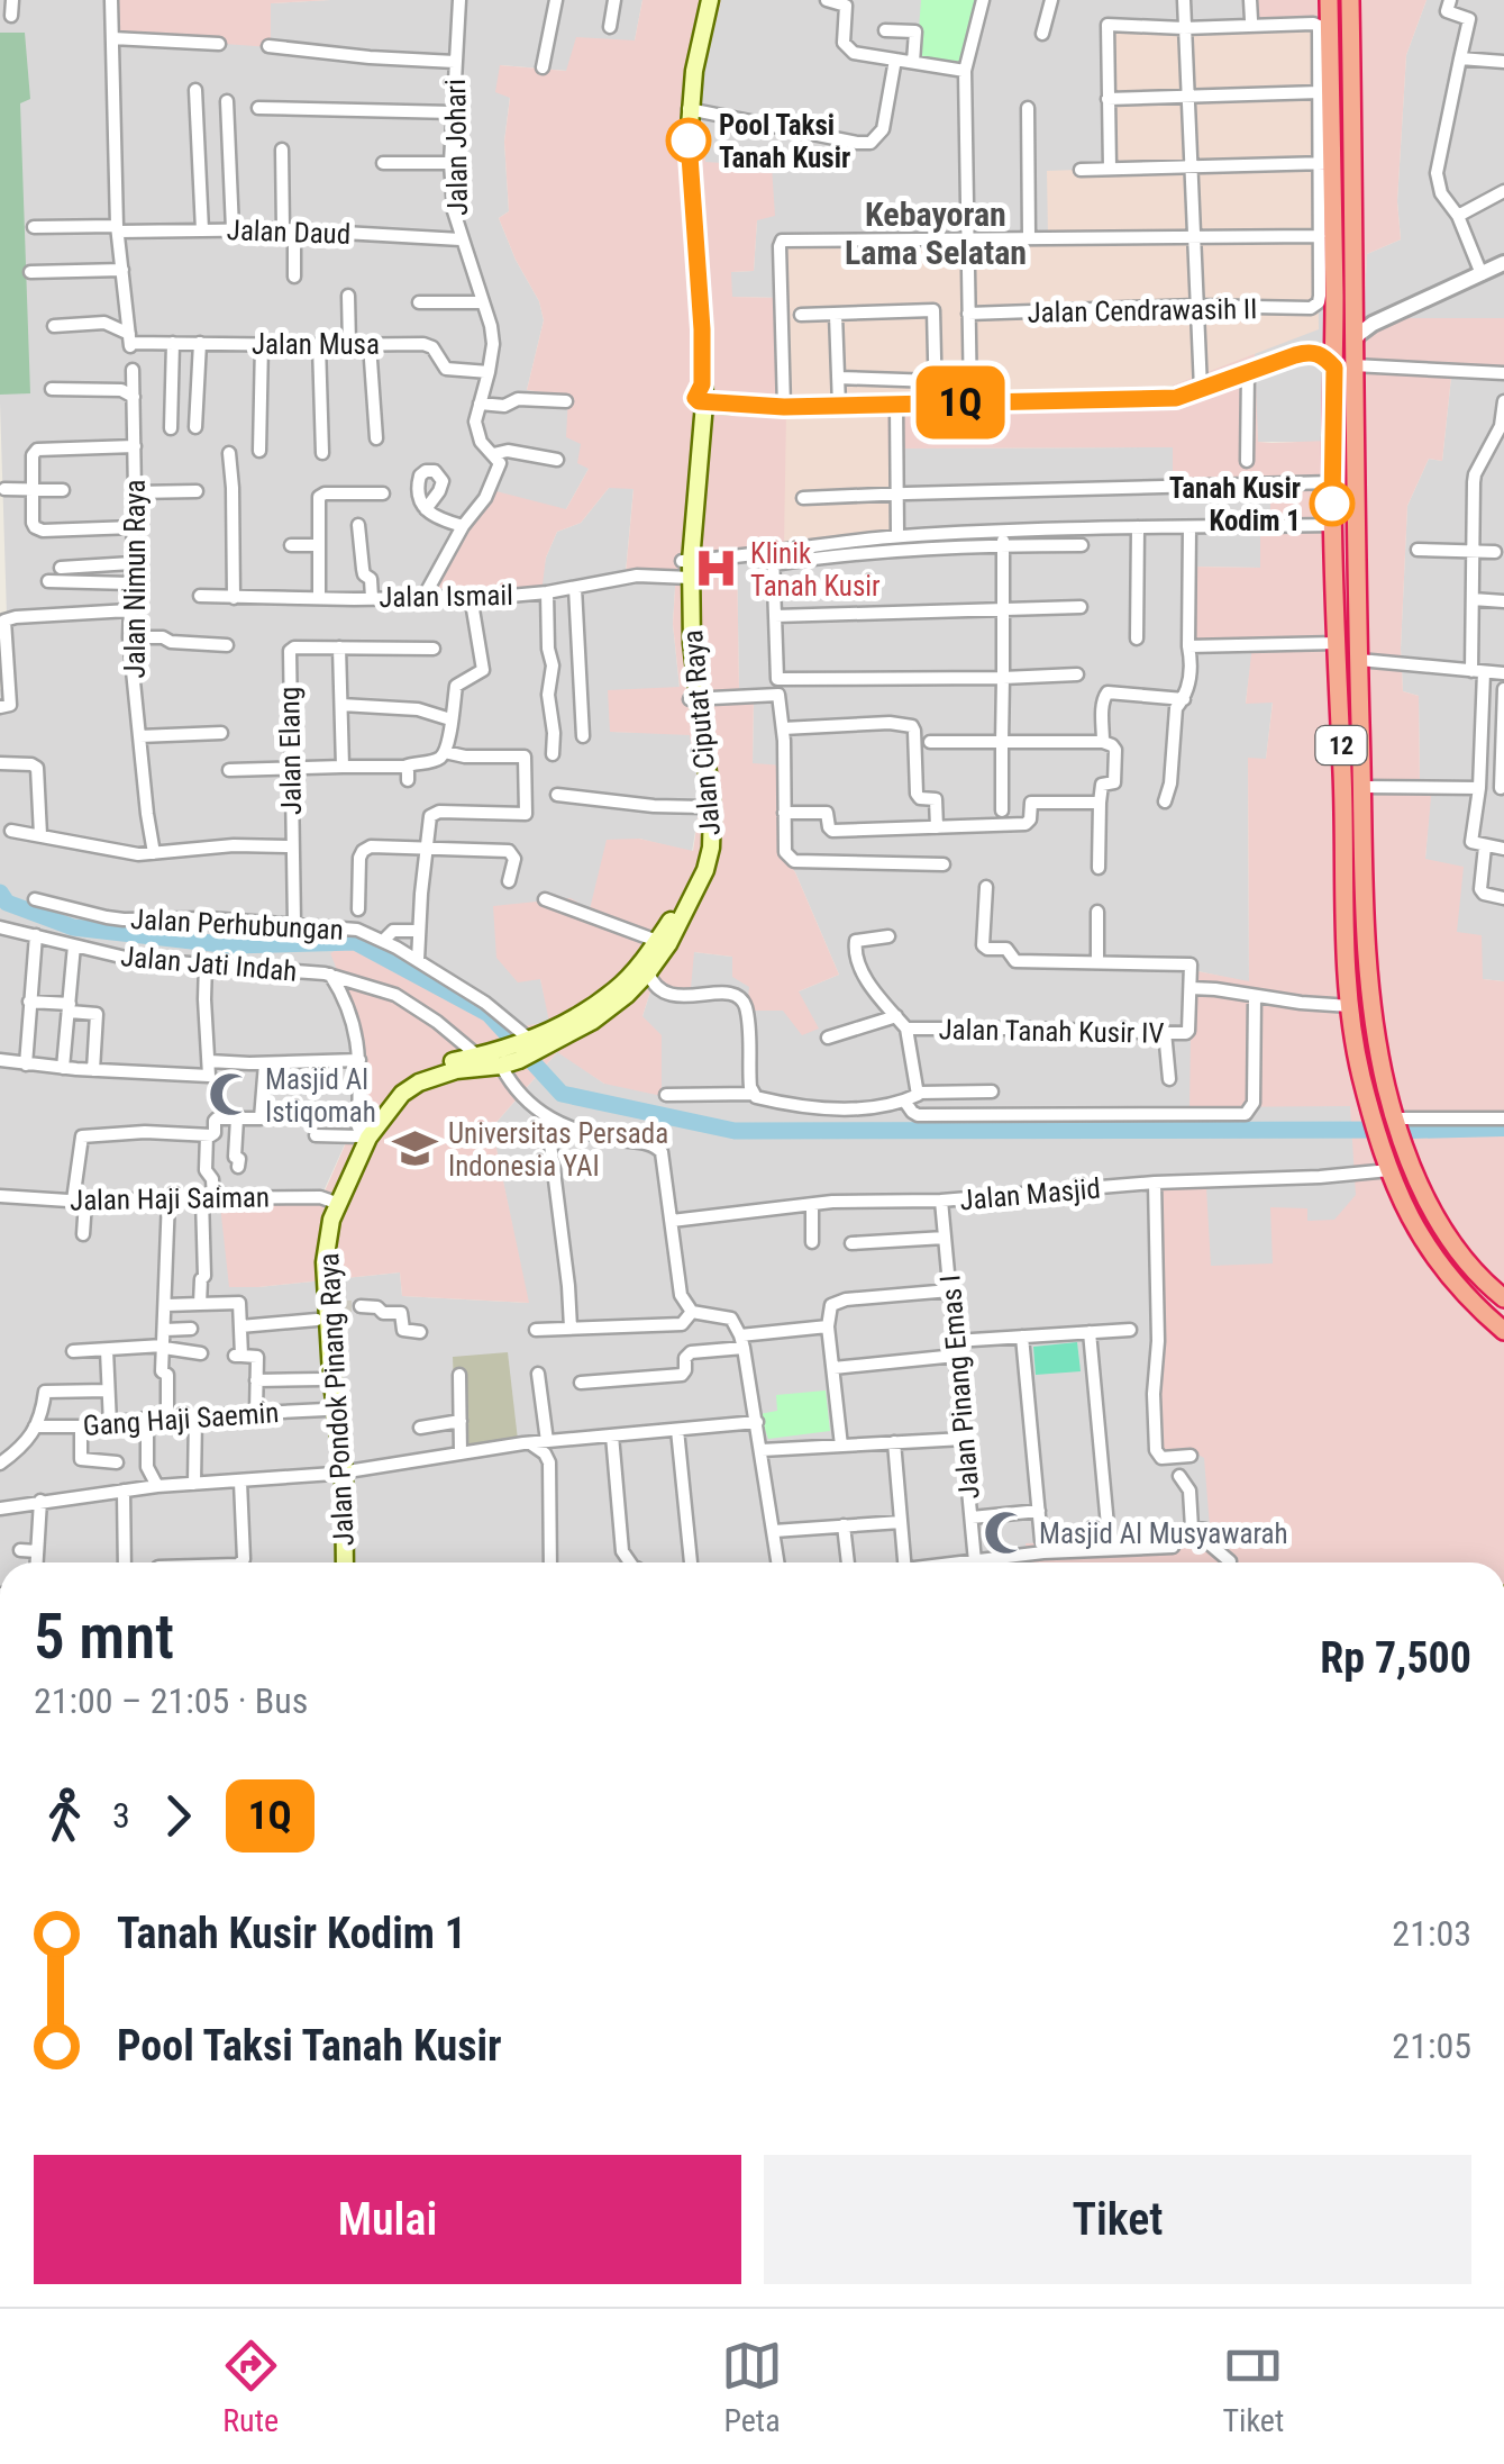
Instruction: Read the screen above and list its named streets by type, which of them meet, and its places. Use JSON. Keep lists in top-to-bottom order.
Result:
{
  "streets": {
    "highway": ["12"],
    "main road": ["Jalan Ciputat Raya", "Jalan Pondok Pinang Raya"],
    "street": [
      "Jalan Johari",
      "Jalan Daud",
      "Jalan Cendrawasih II",
      "Jalan Musa",
      "Jalan Nimun Raya",
      "Jalan Ismail",
      "Jalan Elang",
      "Jalan Perhubungan",
      "Jalan Jati Indah",
      "Jalan Tanah Kusir IV",
      "Jalan Masjid",
      "Jalan Haji Saiman",
      "Jalan Pinang Emas I",
      "Gang Haji Saemin"
    ]
  },
  "crossings": [
    ["Jalan Johari", "Jalan Daud"],
    ["Jalan Johari", "Jalan Musa"],
    ["Jalan Cendrawasih II", "12"],
    ["Jalan Ismail", "Jalan Ciputat Raya"],
    ["Jalan Ciputat Raya", "Jalan Perhubungan"],
    ["Jalan Ciputat Raya", "Jalan Pondok Pinang Raya"],
    ["12", "Jalan Tanah Kusir IV"],
    ["12", "Jalan Masjid"],
    ["Jalan Elang", "Jalan Perhubungan"],
    ["Jalan Perhubungan", "Jalan Pondok Pinang Raya"],
    ["Jalan Jati Indah", "Jalan Pondok Pinang Raya"],
    ["Jalan Masjid", "Jalan Pinang Emas I"],
    ["Jalan Haji Saiman", "Jalan Pondok Pinang Raya"],
    ["Jalan Pondok Pinang Raya", "Gang Haji Saemin"]
  ],
  "districts": ["Kebayoran Lama Selatan"],
  "places": {
    "other": ["Pool Taksi Tanah Kusir", "Tanah Kusir Kodim 1"],
    "hospital": ["Klinik Tanah Kusir"],
    "mosque": ["Masjid Al Istiqomah", "Masjid Al Musyawarah"],
    "school or university": ["Universitas Persada Indonesia YAI"]
  },
  "lines": ["bus line 1Q"],
  "page": {
    "on_map": "1Q",
    "heading": ["5 mnt", "21:00 – 21:05 · Bus", "Rp 7,500"],
    "legs": ["3", "1Q"],
    "list": [
      {
        "name": "Tanah Kusir Kodim 1",
        "value": "21:03"
      },
      {
        "name": "Pool Taksi Tanah Kusir",
        "value": "21:05"
      }
    ],
    "buttons": ["Mulai", "Tiket"],
    "tabs": ["Rute", "Peta", "Tiket"]
  }
}
